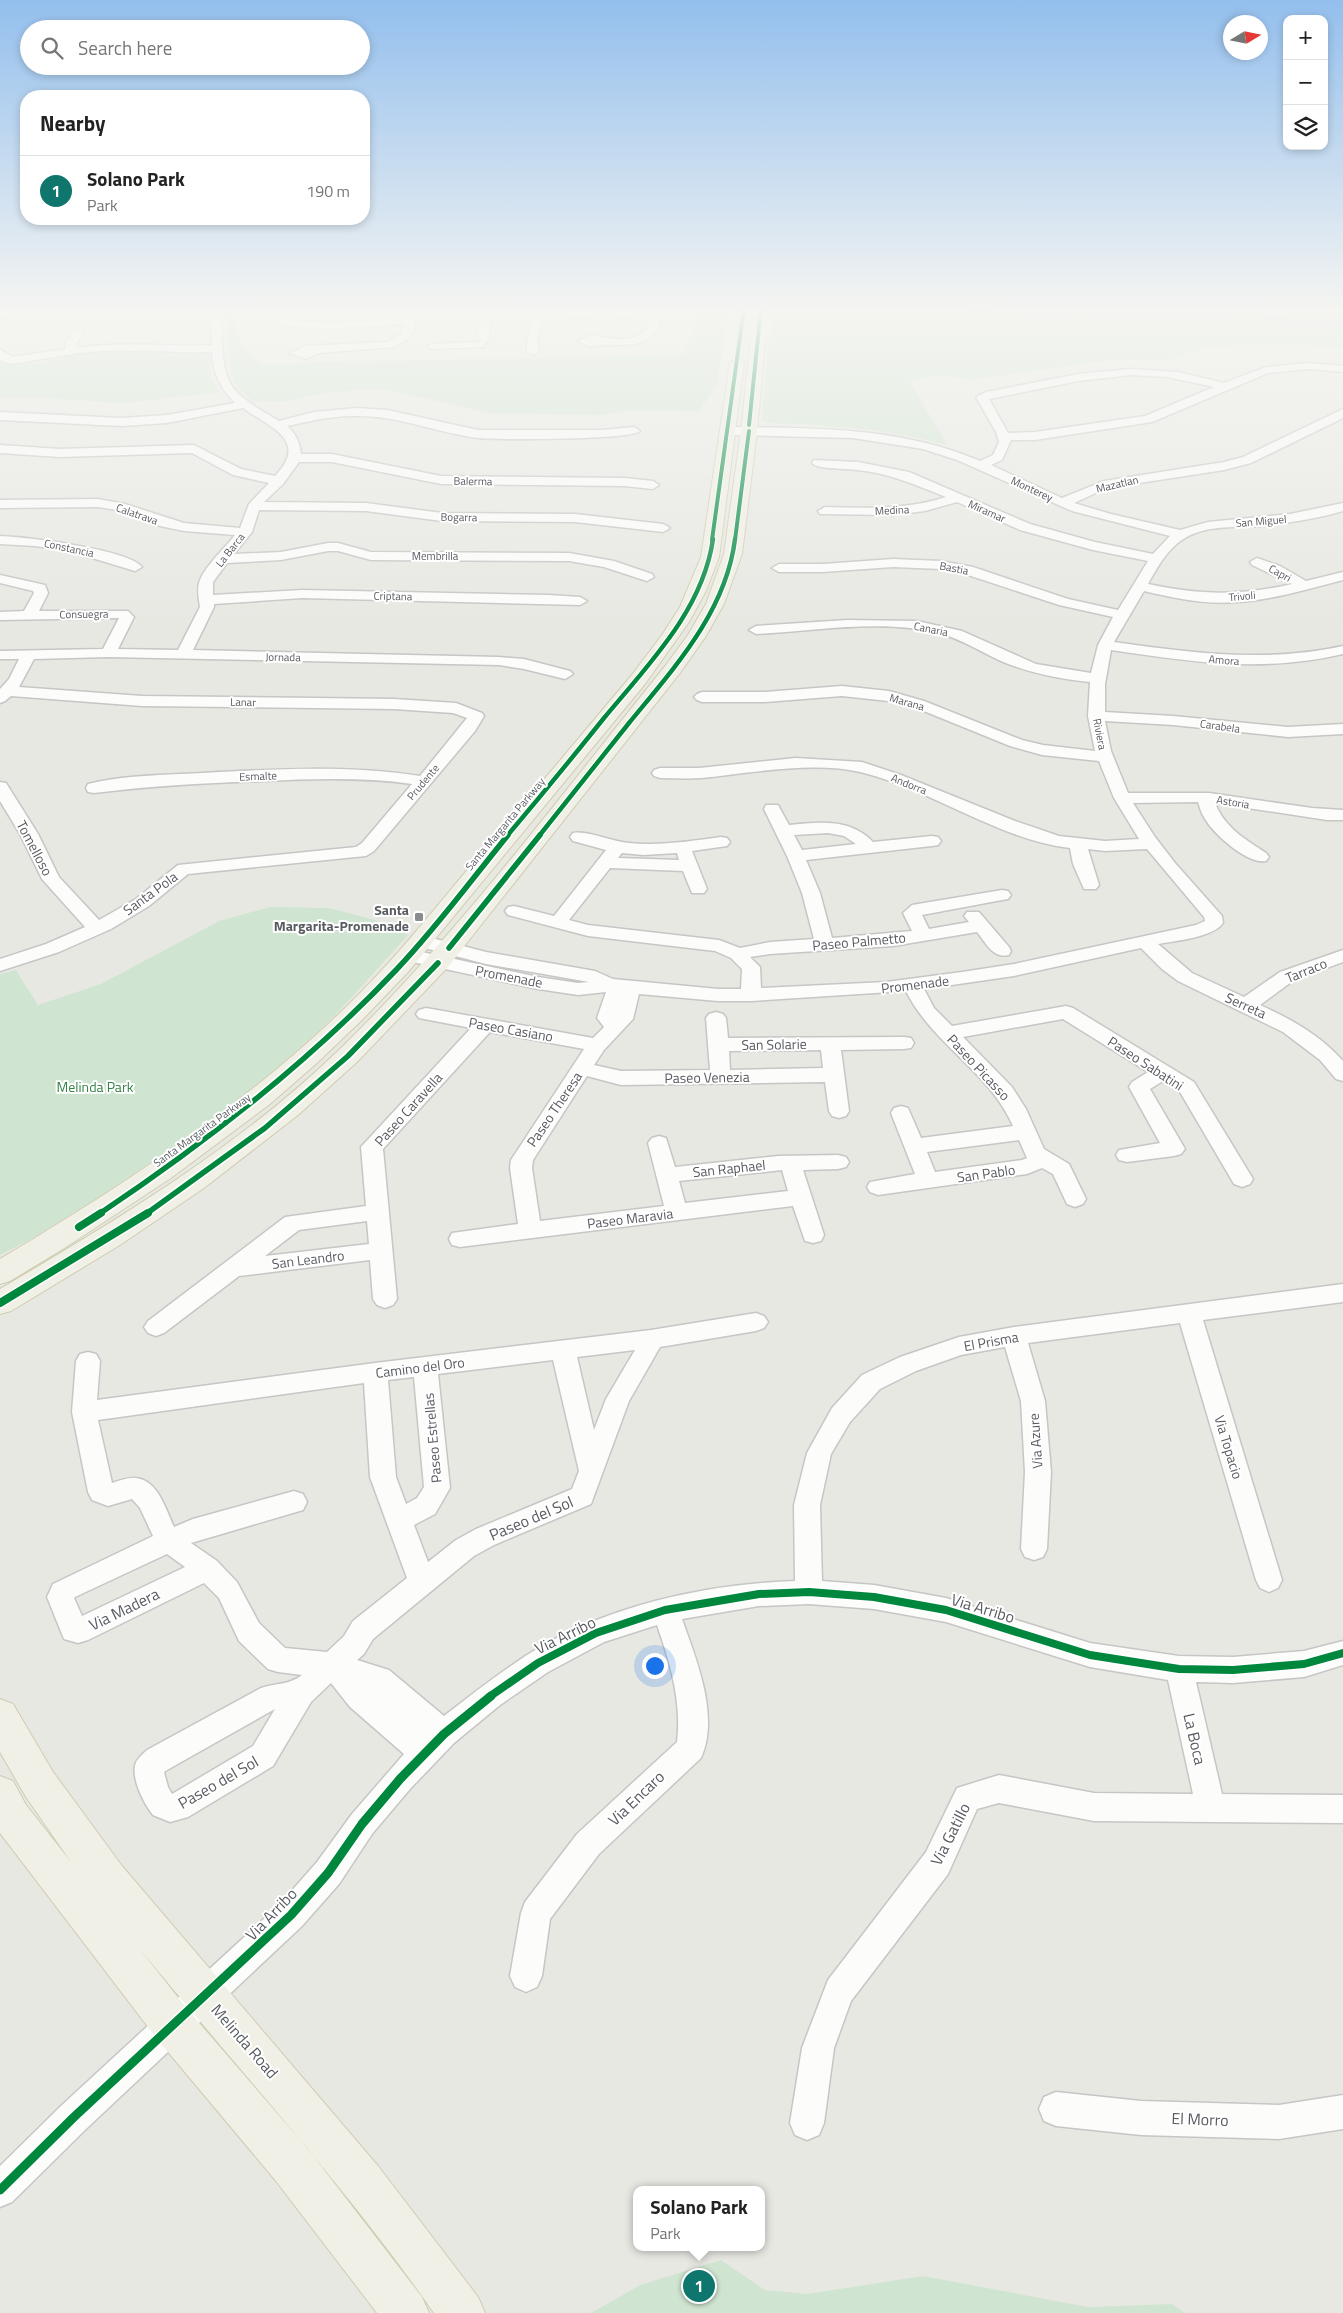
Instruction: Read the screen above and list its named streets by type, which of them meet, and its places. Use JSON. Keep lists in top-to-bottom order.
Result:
{
  "streets": {
    "main road": ["Santa Margarita Parkway", "Melinda Road"],
    "street": [
      "Balerma",
      "Mazatlan",
      "Monterey",
      "Medina",
      "Miramar",
      "Calatrava",
      "Bogarra",
      "San Miguel",
      "Constancia",
      "La Barca",
      "Membrilla",
      "Bastia",
      "Capri",
      "Criptana",
      "Trivoli",
      "Consuegra",
      "Canaria",
      "Jornada",
      "Amora",
      "Lanar",
      "Marana",
      "Carabela",
      "Riviera",
      "Esmalte",
      "Prudente",
      "Andorra",
      "Astoria",
      "Tomelloso",
      "Santa Pola",
      "Paseo Palmetto",
      "Tarraco",
      "Promenade",
      "Serreta",
      "Paseo Casiano",
      "San Solarie",
      "Paseo Sabatini",
      "Paseo Picasso",
      "Paseo Venezia",
      "Paseo Caravella",
      "Paseo Theresa",
      "San Raphael",
      "San Pablo",
      "Paseo Maravia",
      "San Leandro",
      "El Prisma",
      "Camino del Oro",
      "Paseo Estrellas",
      "Via Azure",
      "Via Topacio",
      "Paseo del Sol",
      "Via Arribo",
      "Via Madera",
      "La Boca",
      "Via Encaro",
      "Via Gatillo",
      "El Morro"
    ]
  },
  "crossings": [
    ["Balerma", "La Barca"],
    ["Mazatlan", "Monterey"],
    ["Monterey", "San Miguel"],
    ["Monterey", "Riviera"],
    ["Monterey", "Santa Margarita Parkway"],
    ["Medina", "Miramar"],
    ["Miramar", "Riviera"],
    ["Calatrava", "La Barca"],
    ["Bogarra", "La Barca"],
    ["San Miguel", "Riviera"],
    ["La Barca", "Membrilla"],
    ["La Barca", "Criptana"],
    ["La Barca", "Jornada"],
    ["Bastia", "Riviera"],
    ["Capri", "Trivoli"],
    ["Trivoli", "Riviera"],
    ["Consuegra", "Jornada"],
    ["Canaria", "Riviera"],
    ["Amora", "Riviera"],
    ["Lanar", "Prudente"],
    ["Marana", "Riviera"],
    ["Carabela", "Riviera"],
    ["Riviera", "Andorra"],
    ["Riviera", "Astoria"],
    ["Riviera", "Promenade"],
    ["Esmalte", "Prudente"],
    ["Prudente", "Santa Pola"],
    ["Santa Margarita Parkway", "Promenade"],
    ["Tomelloso", "Santa Pola"],
    ["Tarraco", "Serreta"],
    ["Promenade", "Serreta"],
    ["Promenade", "Paseo Picasso"],
    ["Promenade", "Paseo Theresa"],
    ["Paseo Casiano", "Paseo Caravella"],
    ["Paseo Casiano", "Paseo Theresa"],
    ["Paseo Sabatini", "Paseo Picasso"],
    ["Paseo Picasso", "San Pablo"],
    ["Paseo Venezia", "Paseo Theresa"],
    ["Paseo Caravella", "San Leandro"],
    ["Paseo Theresa", "Paseo Maravia"],
    ["El Prisma", "Via Azure"],
    ["El Prisma", "Via Topacio"],
    ["El Prisma", "Via Arribo"],
    ["Camino del Oro", "Paseo Estrellas"],
    ["Camino del Oro", "Paseo del Sol"],
    ["Via Arribo", "La Boca"],
    ["Via Arribo", "Via Encaro"],
    ["Via Arribo", "Melinda Road"],
    ["La Boca", "Via Gatillo"]
  ],
  "parks": ["Melinda Park"],
  "places": {
    "transit": ["Santa Margarita-Promenade"]
  },
  "north": "right",
  "page": {
    "map_buttons": ["+", "−"],
    "search": "Search here",
    "heading": "Nearby",
    "list": [
      {
        "mark": "1",
        "name": "Solano Park",
        "note": "Park",
        "value": "190 m"
      }
    ],
    "popup": ["Solano Park", "Park"],
    "pins": "1"
  }
}
